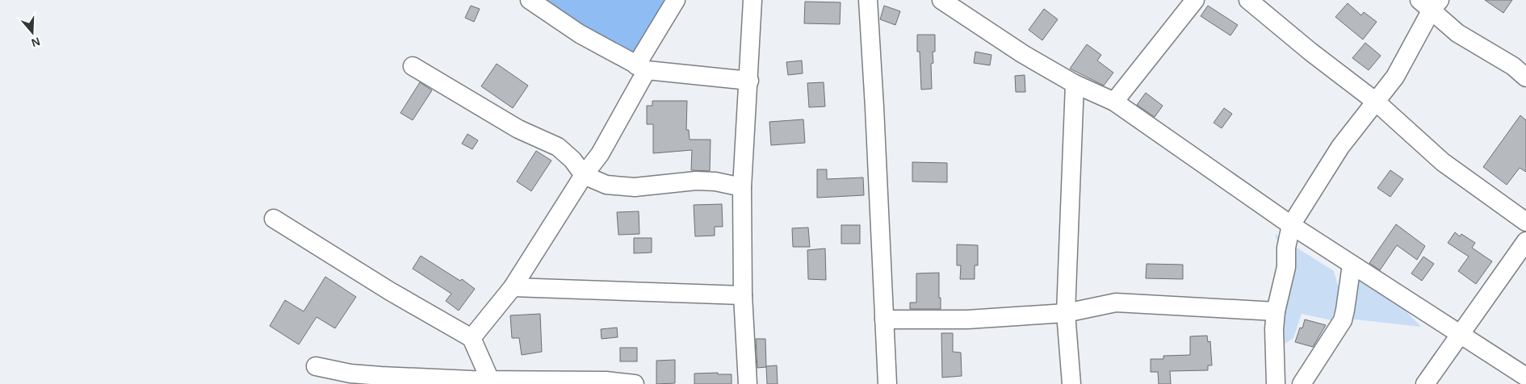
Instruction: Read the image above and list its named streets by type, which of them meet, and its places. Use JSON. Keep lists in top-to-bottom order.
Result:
{
  "north": "bottom"
}
